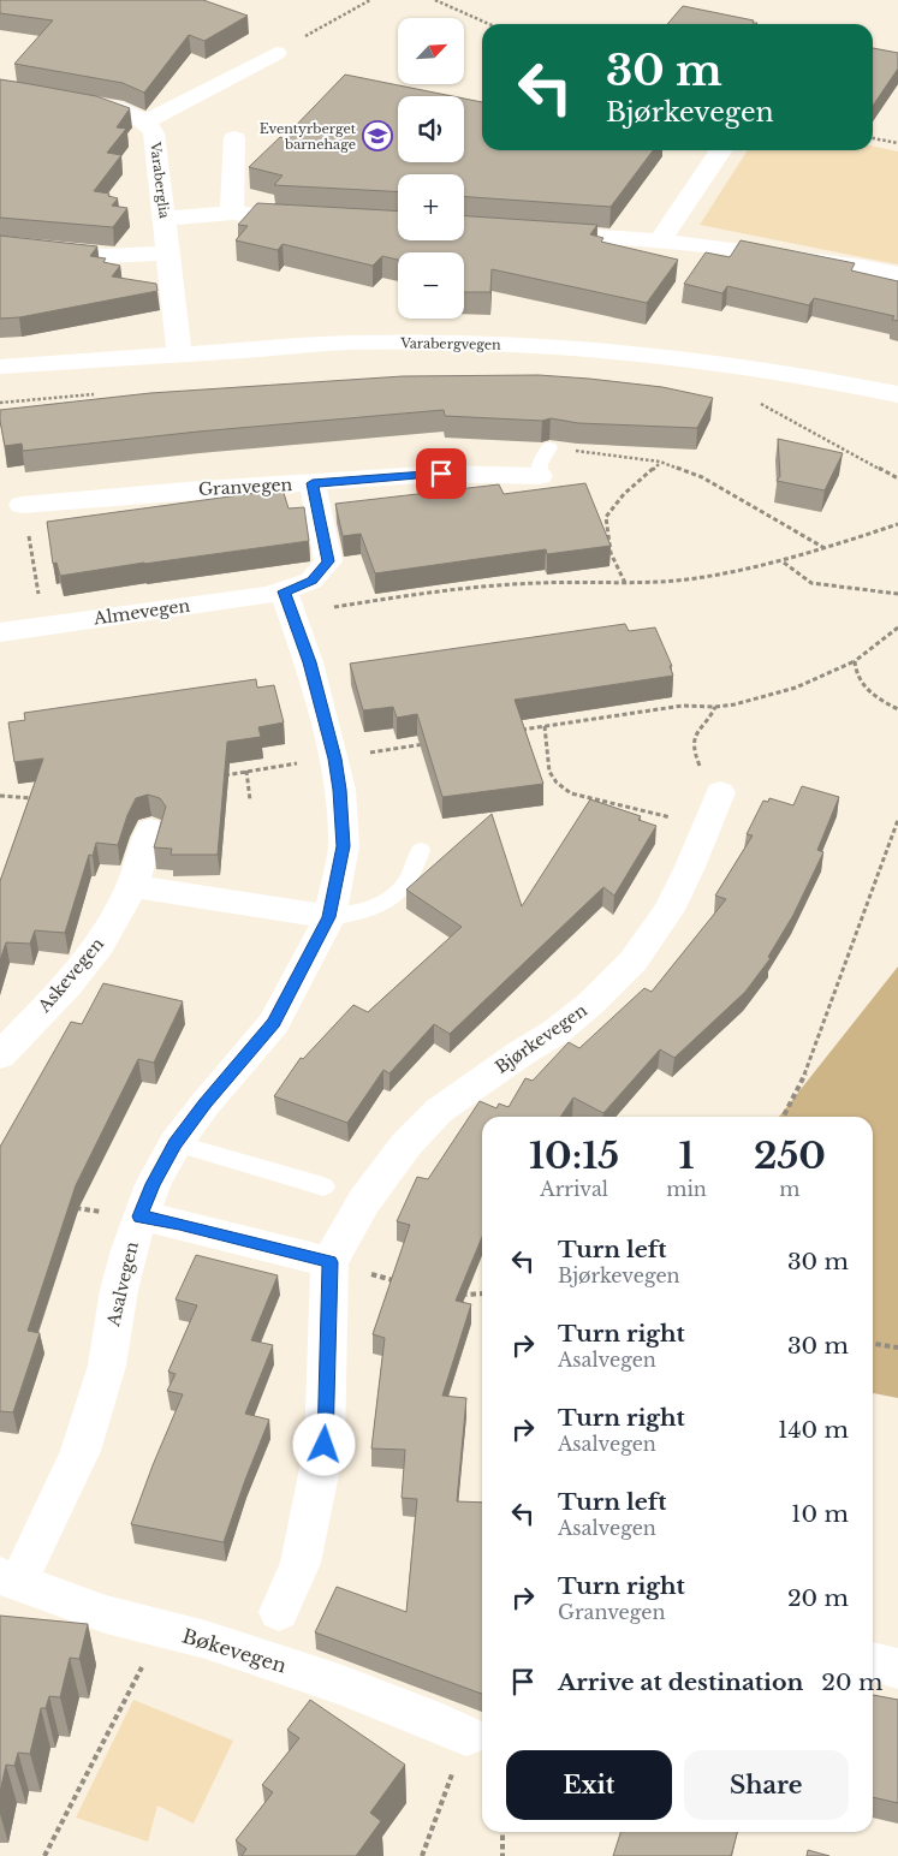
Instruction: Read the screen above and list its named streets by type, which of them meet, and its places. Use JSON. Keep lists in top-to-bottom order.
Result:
{
  "streets": {
    "street": [
      "Varaberglia",
      "Varabergvegen",
      "Granvegen",
      "Almevegen",
      "Askevegen",
      "Bjørkevegen",
      "Asalvegen",
      "Bøkevegen"
    ]
  },
  "crossings": [
    ["Varaberglia", "Varabergvegen"],
    ["Almevegen", "Asalvegen"],
    ["Asalvegen", "Bøkevegen"]
  ],
  "places": {
    "school or university": ["Eventyrberget barnehage"]
  },
  "north": "top right",
  "page": {
    "map_buttons": ["+", "−"],
    "turn": ["30 m", "Bjørkevegen"],
    "eta": [
      "10:15",
      "Arrival",
      "1",
      "min",
      "250",
      "m"
    ],
    "list": [
      {
        "name": "Turn left",
        "note": "Bjørkevegen",
        "value": "30 m"
      },
      {
        "name": "Turn right",
        "note": "Asalvegen",
        "value": "30 m"
      },
      {
        "name": "Turn right",
        "note": "Asalvegen",
        "value": "140 m"
      },
      {
        "name": "Turn left",
        "note": "Asalvegen",
        "value": "10 m"
      },
      {
        "name": "Turn right",
        "note": "Granvegen",
        "value": "20 m"
      },
      {
        "name": "Arrive at destination",
        "value": "20 m"
      }
    ],
    "buttons": ["Exit", "Share"]
  }
}
